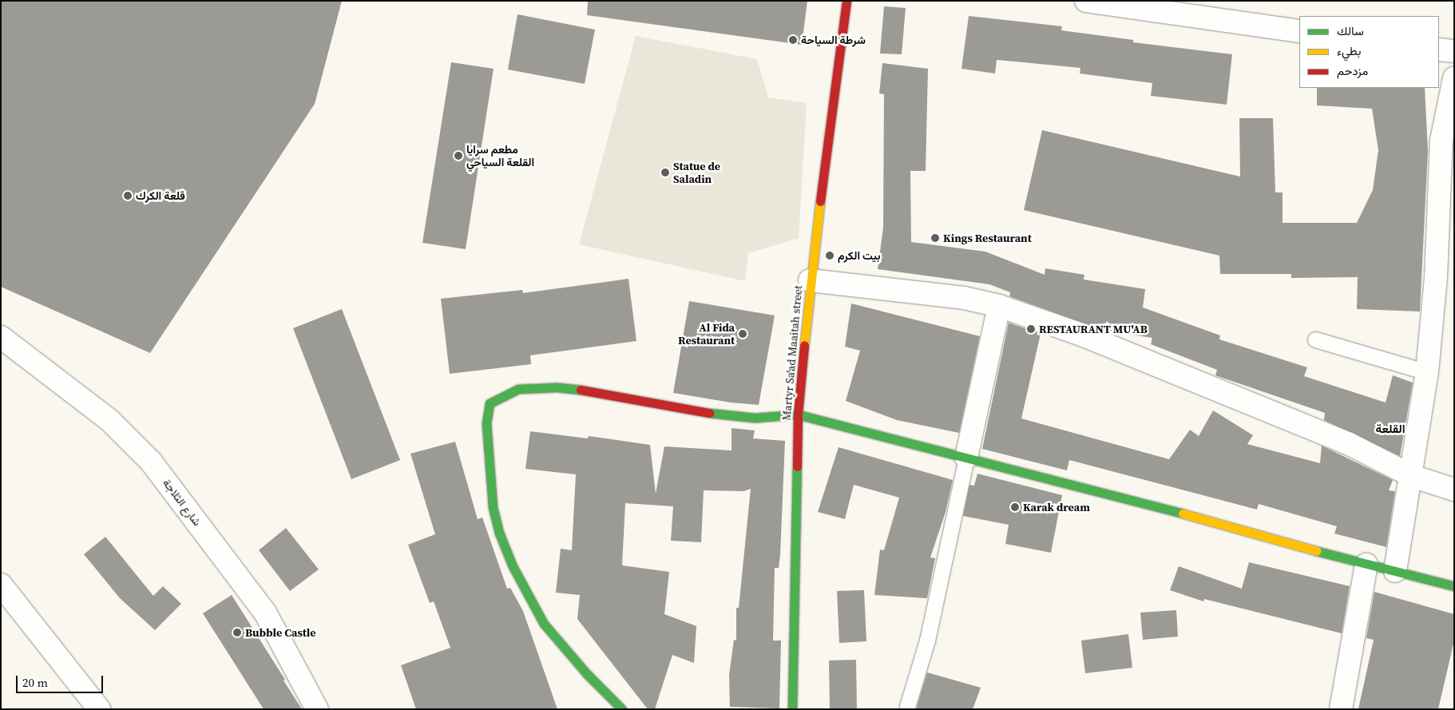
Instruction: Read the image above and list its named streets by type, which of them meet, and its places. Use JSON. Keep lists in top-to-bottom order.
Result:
{
  "streets": {
    "street": ["Martyr Sa'ad Maaitah street", "شارع الثلاجة"]
  },
  "districts": ["القلعة"],
  "places": [
    "شرطة السياحة",
    "مطعم سرايا القلعة السياحي",
    "Statue de Saladin",
    "قلعة الكرك",
    "Kings Restaurant",
    "بيت الكرم",
    "RESTAURANT MU'AB",
    "Al Fida Restaurant",
    "Karak dream",
    "Bubble Castle"
  ],
  "legend": ["سالك", "بطيء", "مزدحم"],
  "scale_bar": "20 m"
}
